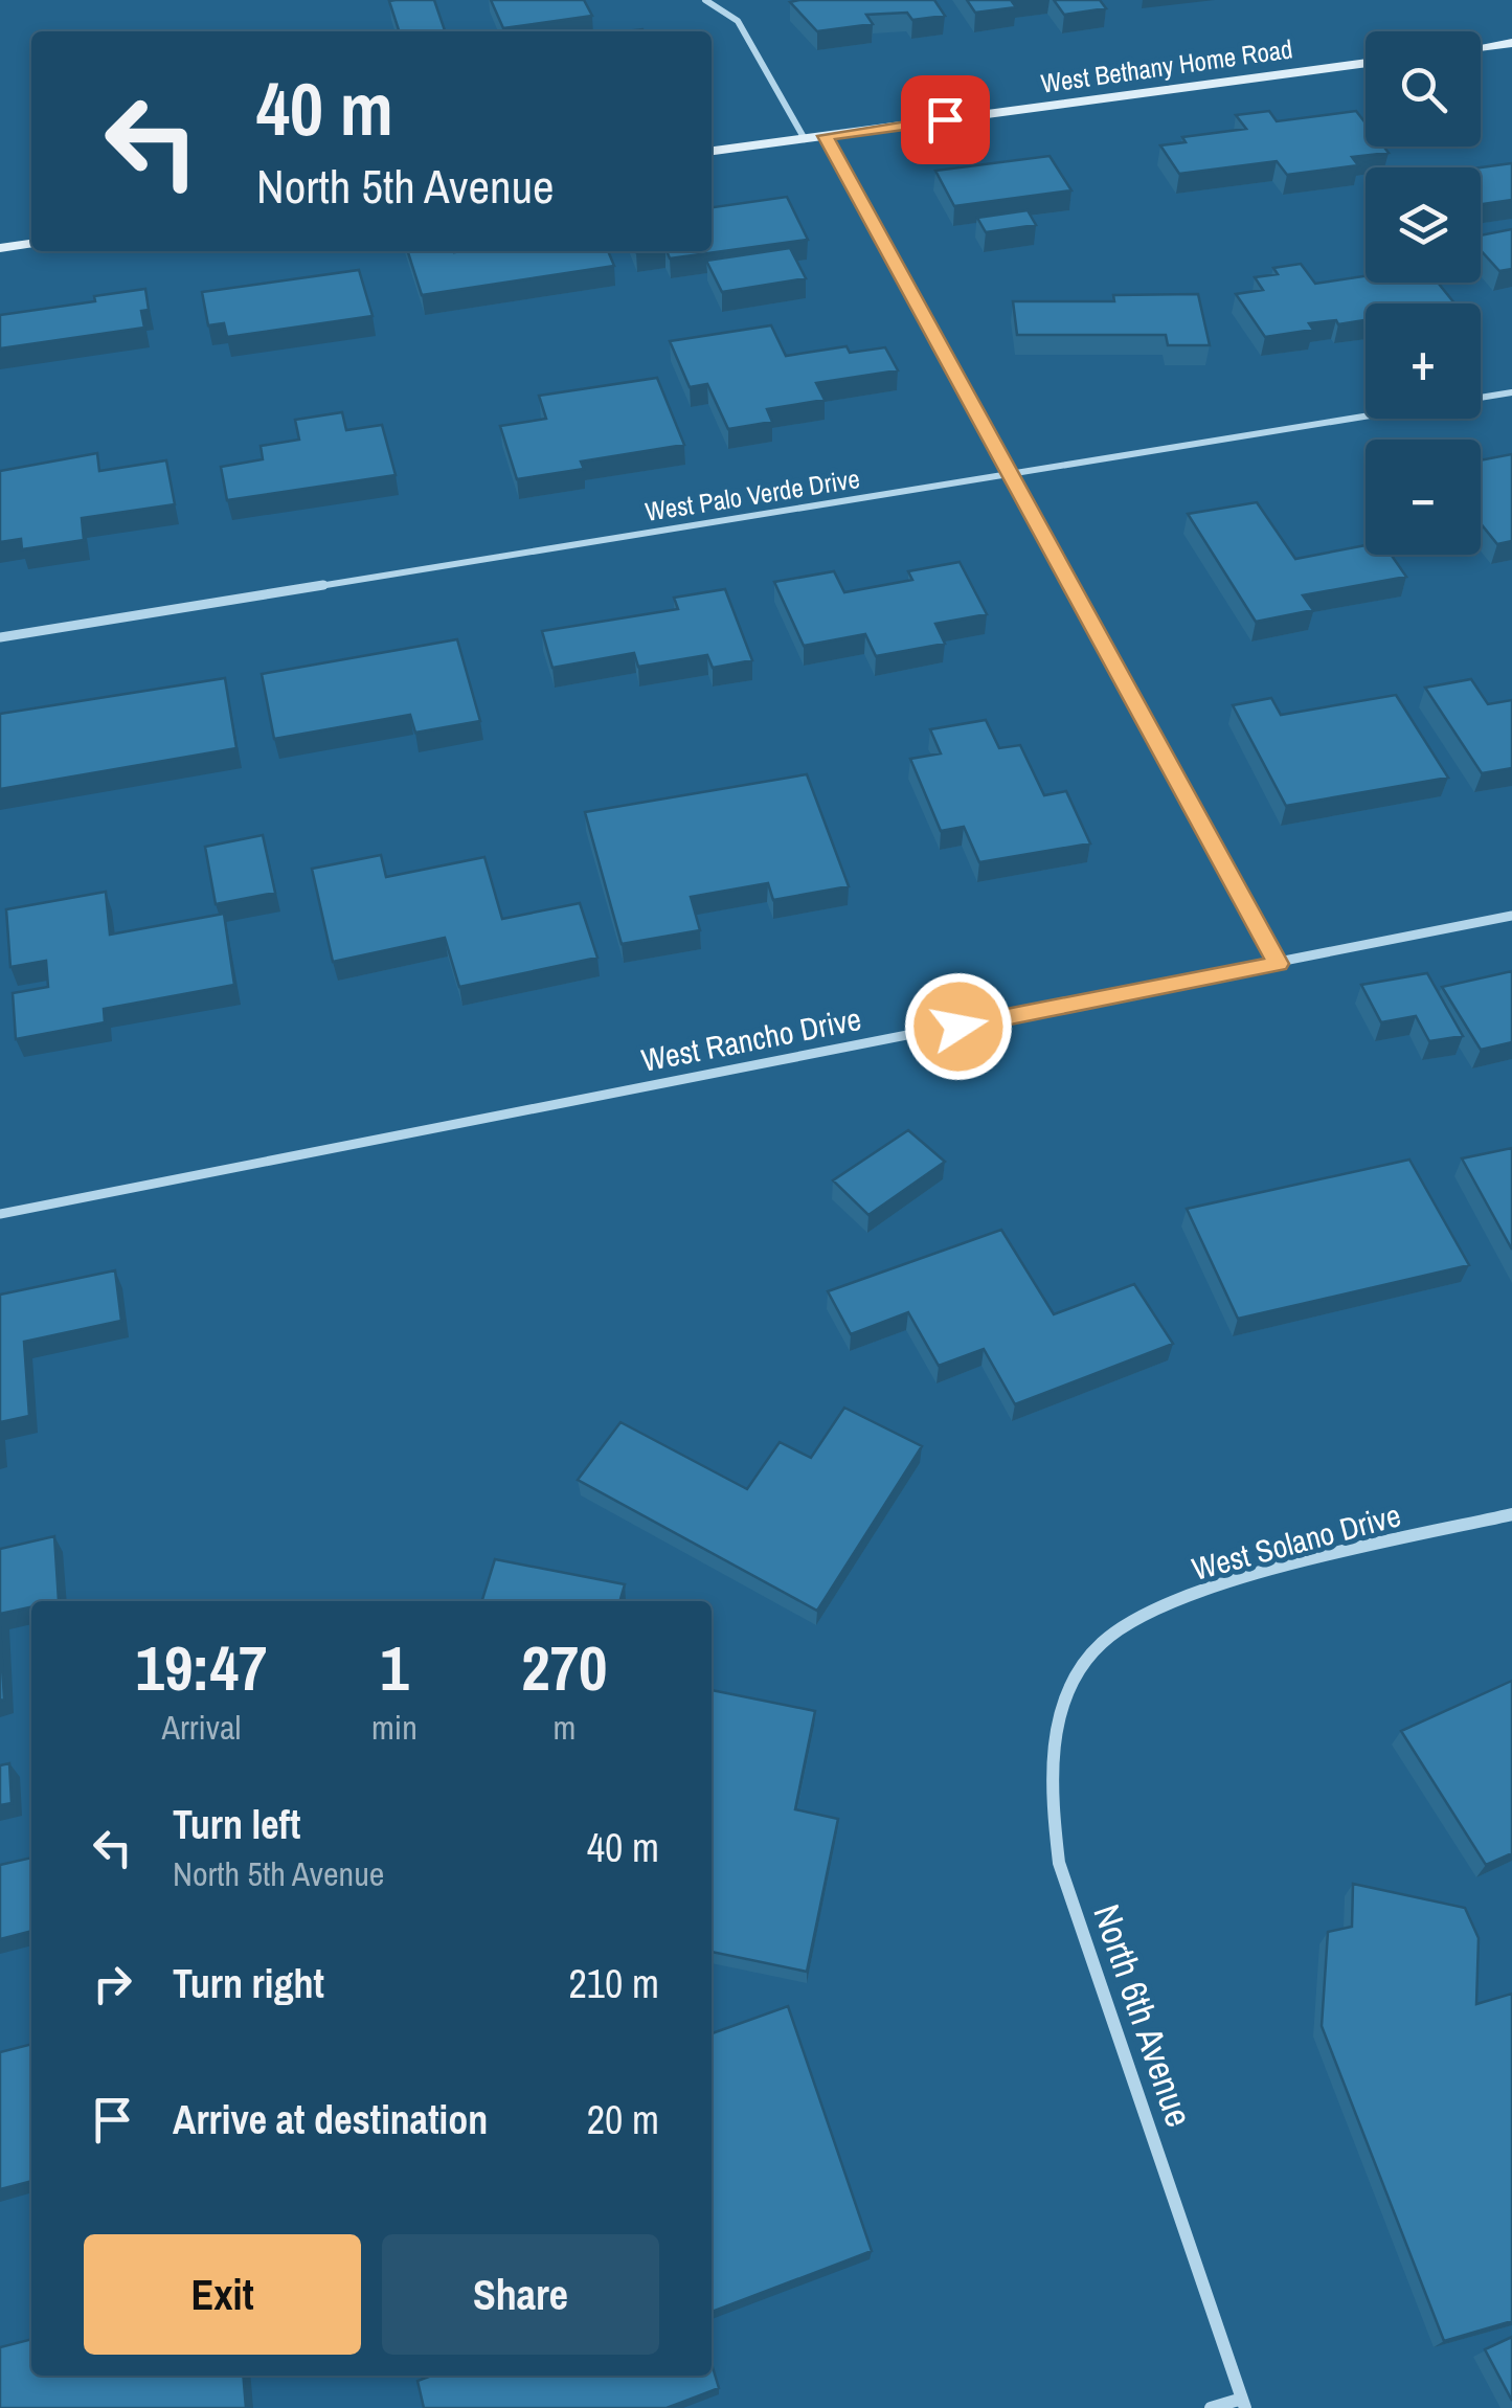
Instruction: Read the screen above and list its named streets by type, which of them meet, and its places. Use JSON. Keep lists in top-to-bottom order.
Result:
{
  "streets": {
    "main road": ["West Bethany Home Road"],
    "street": [
      "West Palo Verde Drive",
      "West Rancho Drive",
      "West Solano Drive",
      "North 6th Avenue"
    ]
  },
  "crossings": [
    ["West Solano Drive", "North 6th Avenue"]
  ],
  "page": {
    "map_buttons": ["+", "−"],
    "turn": ["40 m", "North 5th Avenue"],
    "eta": [
      "19:47",
      "Arrival",
      "1",
      "min",
      "270",
      "m"
    ],
    "list": [
      {
        "name": "Turn left",
        "note": "North 5th Avenue",
        "value": "40 m"
      },
      {
        "name": "Turn right",
        "value": "210 m"
      },
      {
        "name": "Arrive at destination",
        "value": "20 m"
      }
    ],
    "buttons": ["Exit", "Share"]
  }
}
